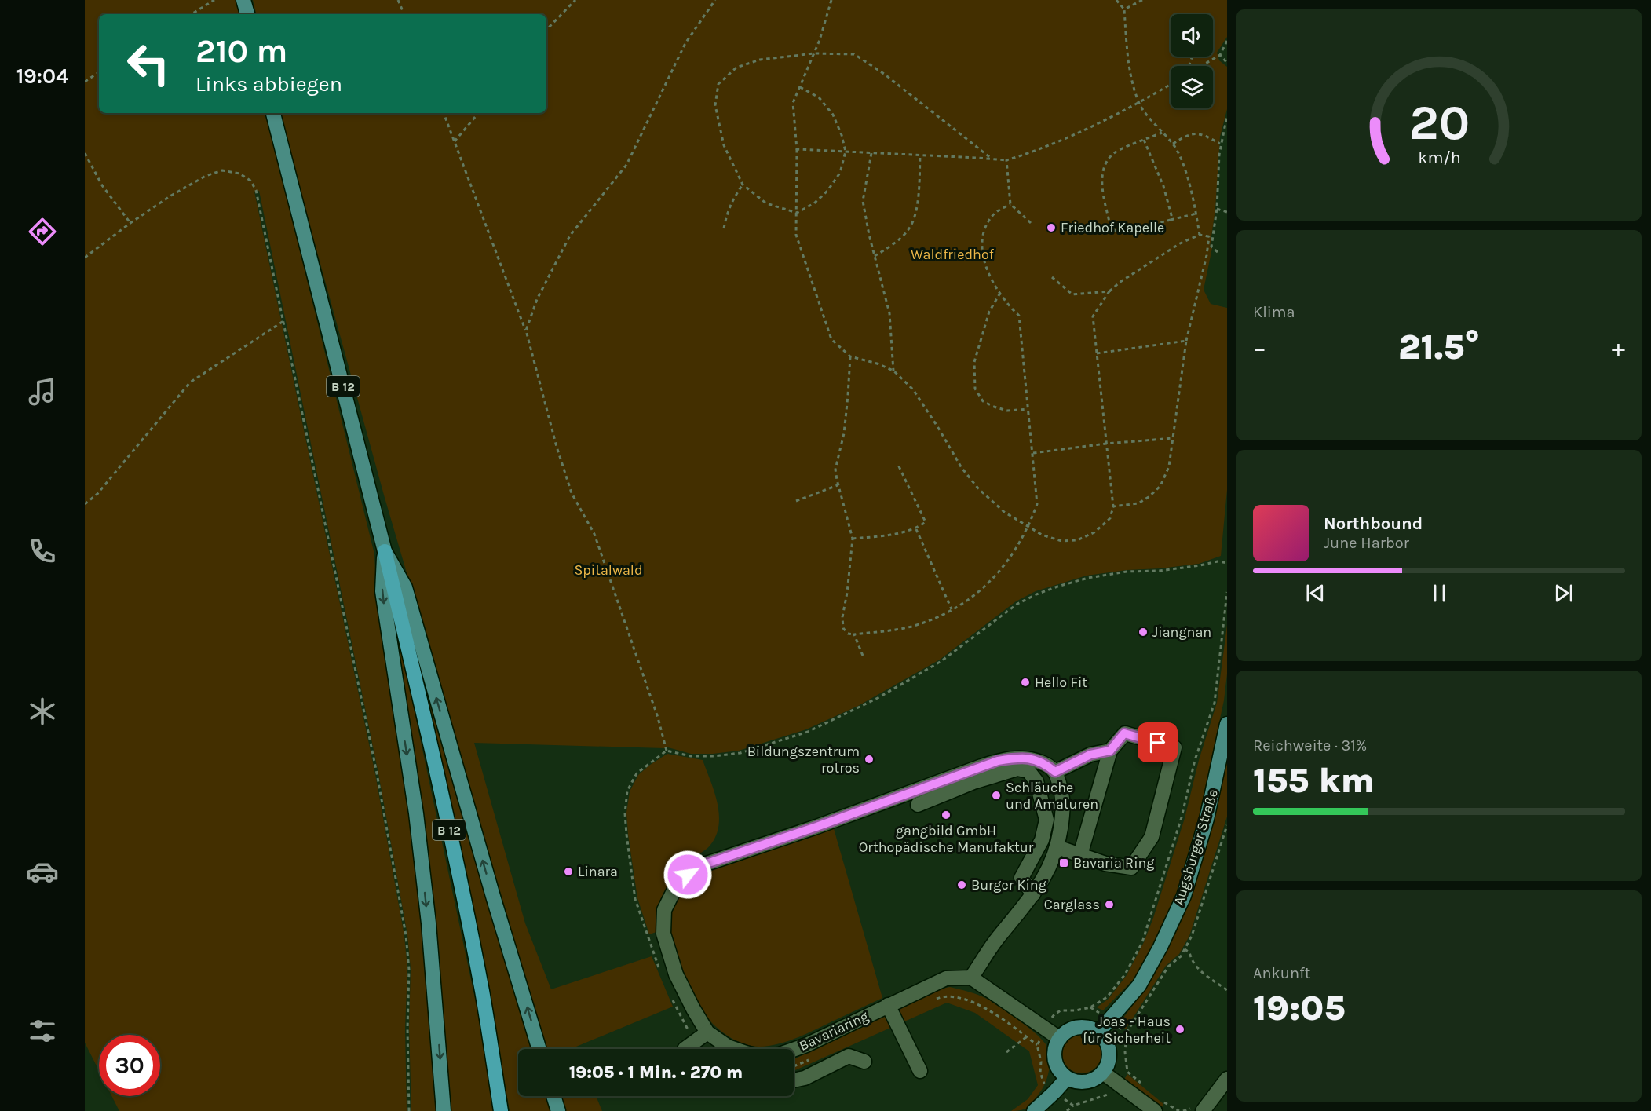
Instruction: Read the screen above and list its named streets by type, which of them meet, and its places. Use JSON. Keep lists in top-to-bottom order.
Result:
{
  "streets": {
    "highway": ["B 12"],
    "main road": ["Augsburger Straße"],
    "street": ["Bavariaring"]
  },
  "parks": ["Waldfriedhof", "Spitalwald"],
  "places": {
    "other": [
      "Friedhof Kapelle",
      "Jiangnan",
      "Hello Fit",
      "Bildungszentrum rotros",
      "Schläuche und Amaturen",
      "gangbild GmbH Orthopädische Manufaktur",
      "Linara",
      "Burger King",
      "Carglass",
      "Joas - Haus für Sicherheit"
    ],
    "transit": ["Bavaria Ring"]
  },
  "page": {
    "tabs": "19:04",
    "turn": ["210 m", "Links abbiegen"],
    "tile": [
      "Klima",
      ["Reichweite · 31%", "155 km"],
      ["Ankunft", "19:05"]
    ],
    "heat": ["−", "21.5°", "+"],
    "song": ["Northbound", "June Harbor"],
    "limit": "30",
    "trip": "19:05 · 1 Min. · 270 m",
    "gauge": ["20", "km/h"]
  }
}
